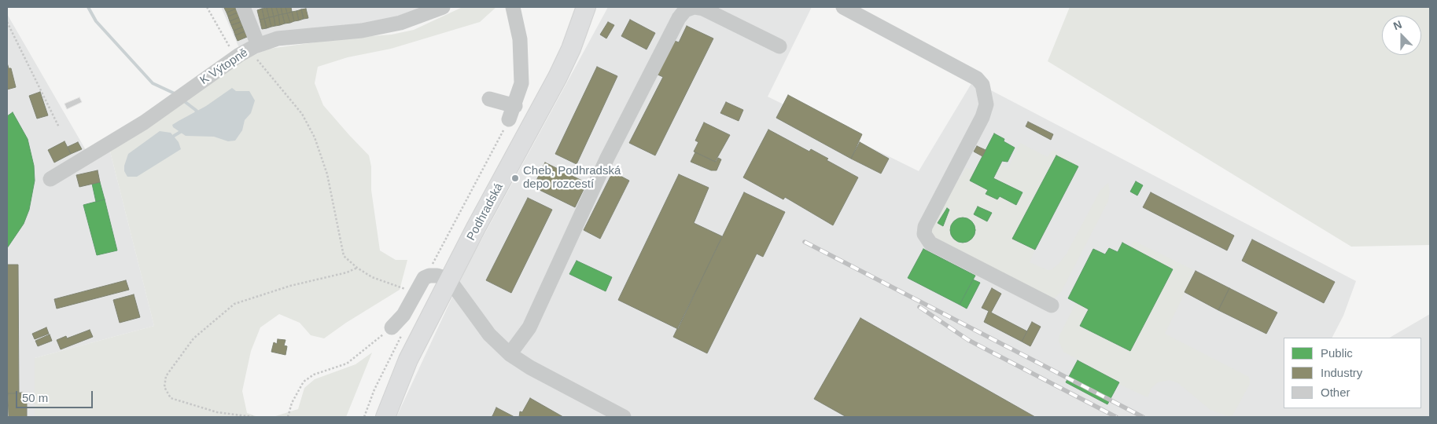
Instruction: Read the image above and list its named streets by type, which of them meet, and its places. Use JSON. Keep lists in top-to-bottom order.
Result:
{
  "streets": {
    "main road": ["Podhradská"],
    "street": ["K Výtopně"]
  },
  "places": ["Cheb, Podhradská depo rozcestí"],
  "legend": ["Public", "Industry", "Other"],
  "scale_bar": "50 m",
  "north": "top"
}
